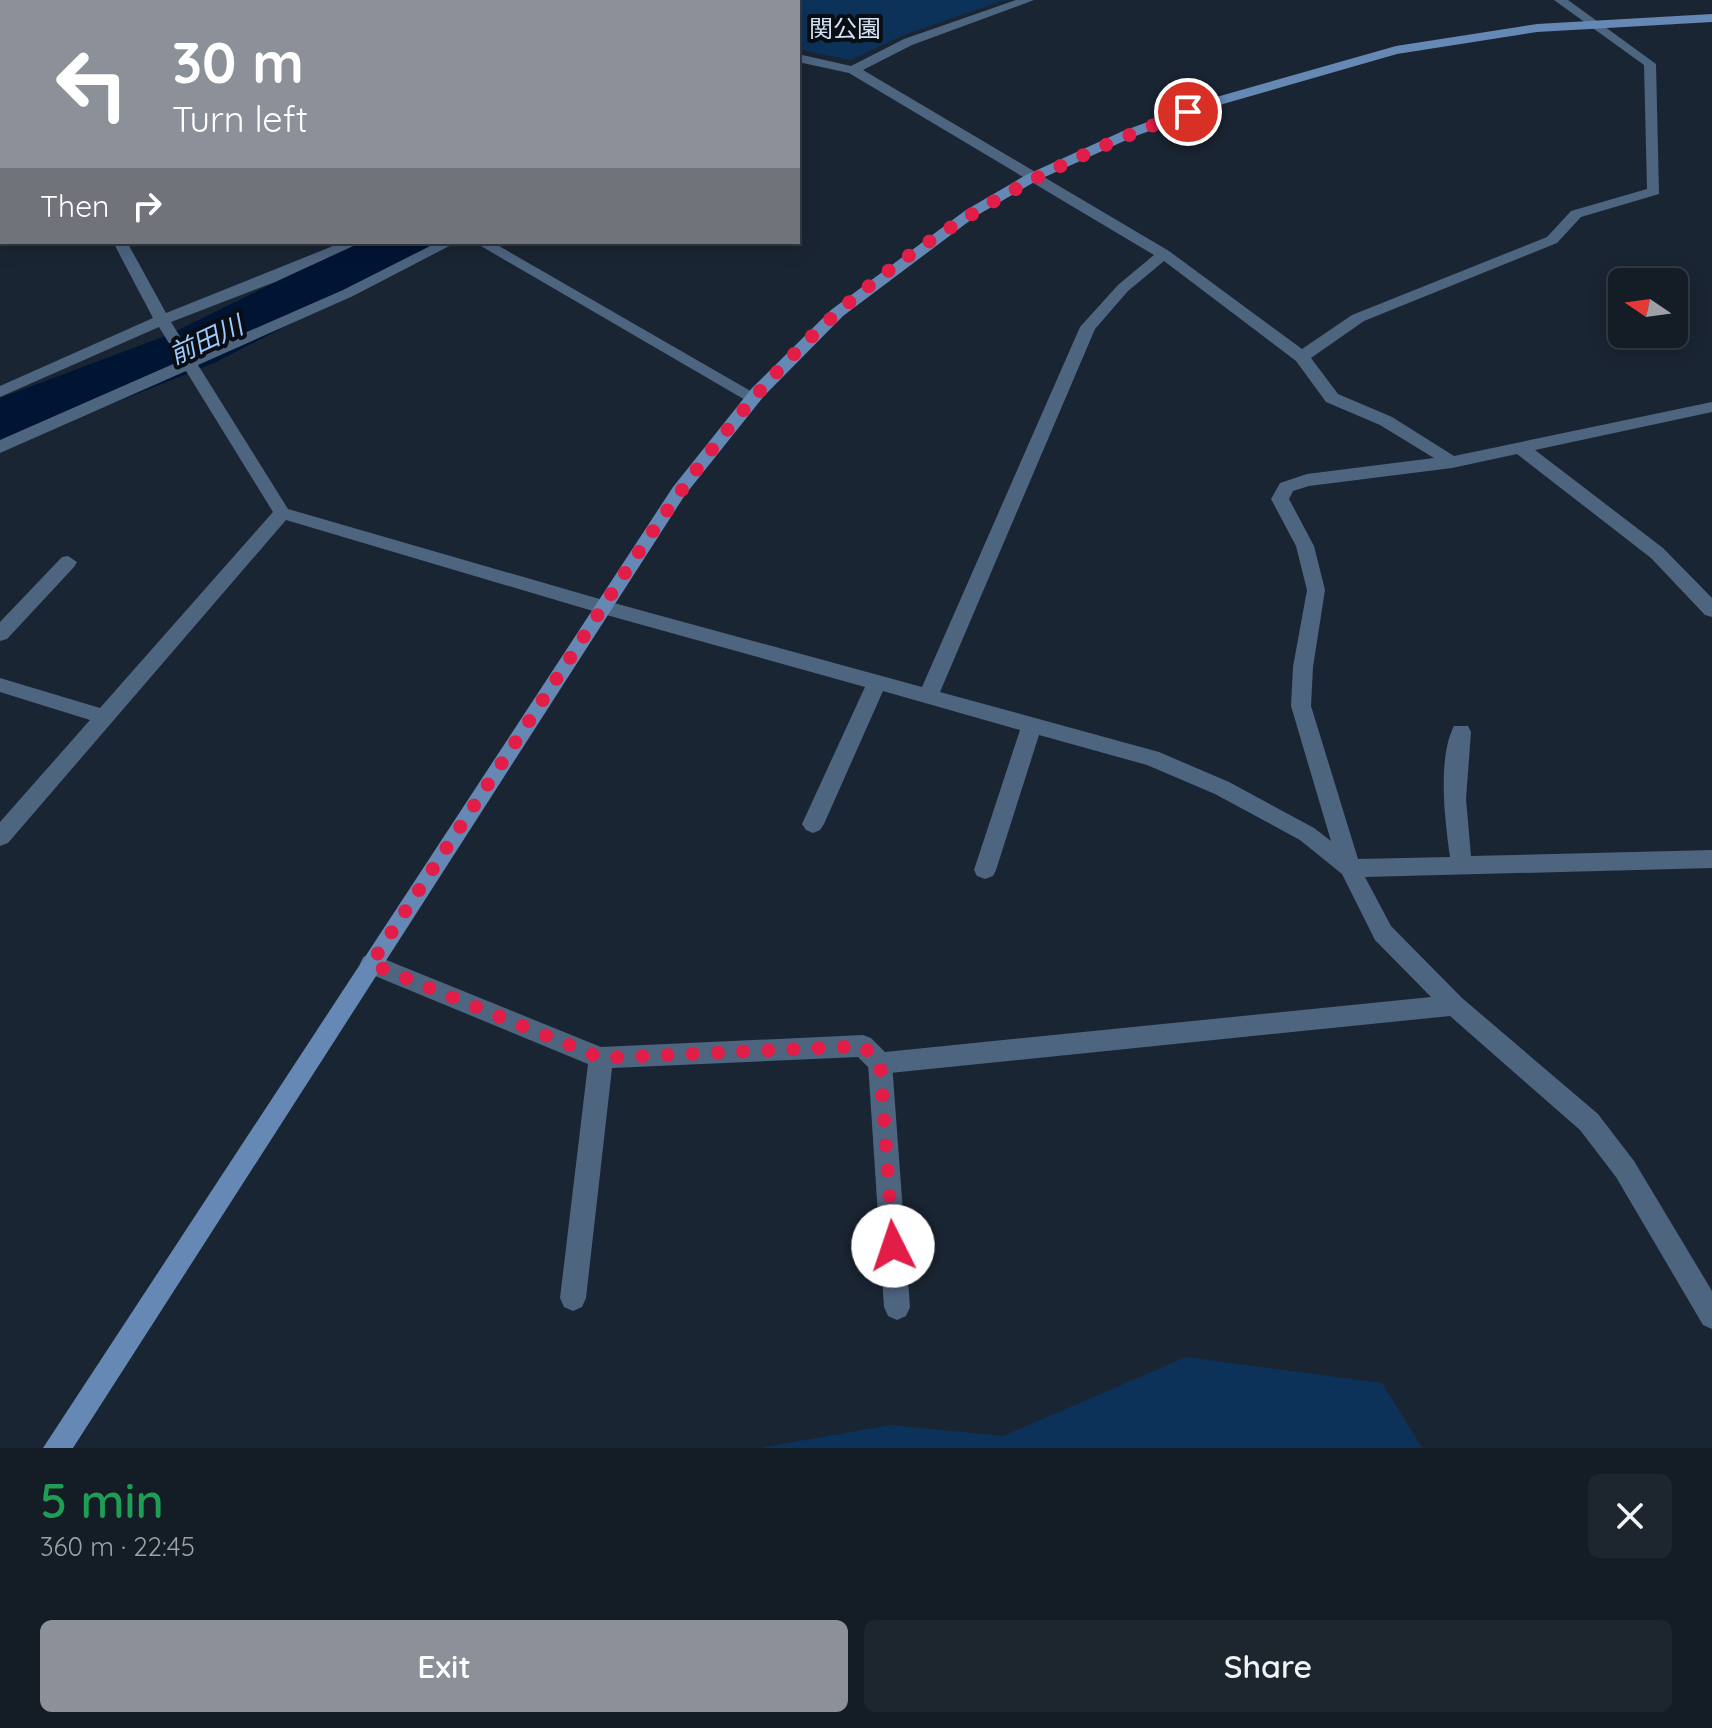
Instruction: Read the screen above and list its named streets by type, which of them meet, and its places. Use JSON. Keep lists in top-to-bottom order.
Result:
{
  "water": ["前田川"],
  "parks": ["関公園"],
  "north": "left",
  "page": {
    "turn": ["30 m", "Turn left"],
    "then": "Then",
    "heading": ["5 min", "360 m · 22:45"],
    "buttons": ["Exit", "Share"]
  }
}
